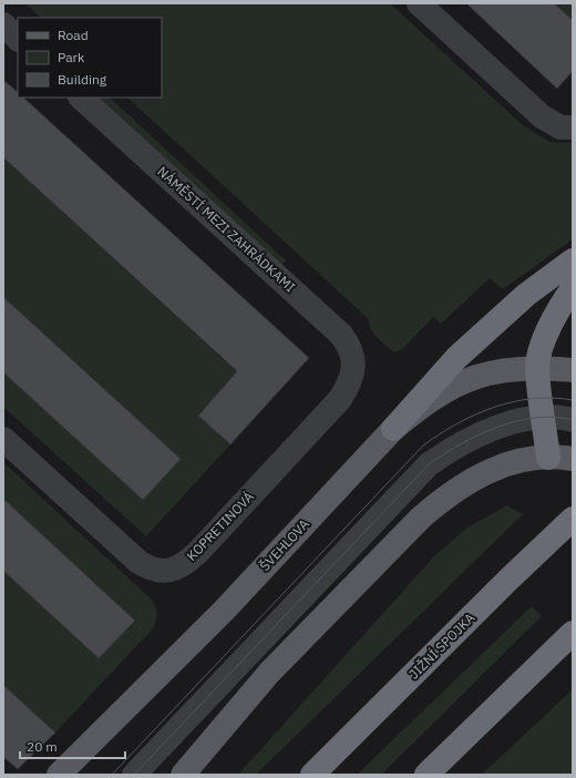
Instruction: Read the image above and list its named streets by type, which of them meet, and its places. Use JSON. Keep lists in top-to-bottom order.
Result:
{
  "streets": {
    "highway": ["JIŽNÍ SPOJKA"],
    "main road": ["ŠVEHLOVA"],
    "street": ["NÁMĚSTÍ MEZI ZAHRÁDKAMI", "KOPRETINOVÁ"]
  },
  "crossings": [
    ["NÁMĚSTÍ MEZI ZAHRÁDKAMI", "KOPRETINOVÁ"]
  ],
  "legend": ["Road", "Park", "Building"],
  "scale_bar": "20 m"
}
